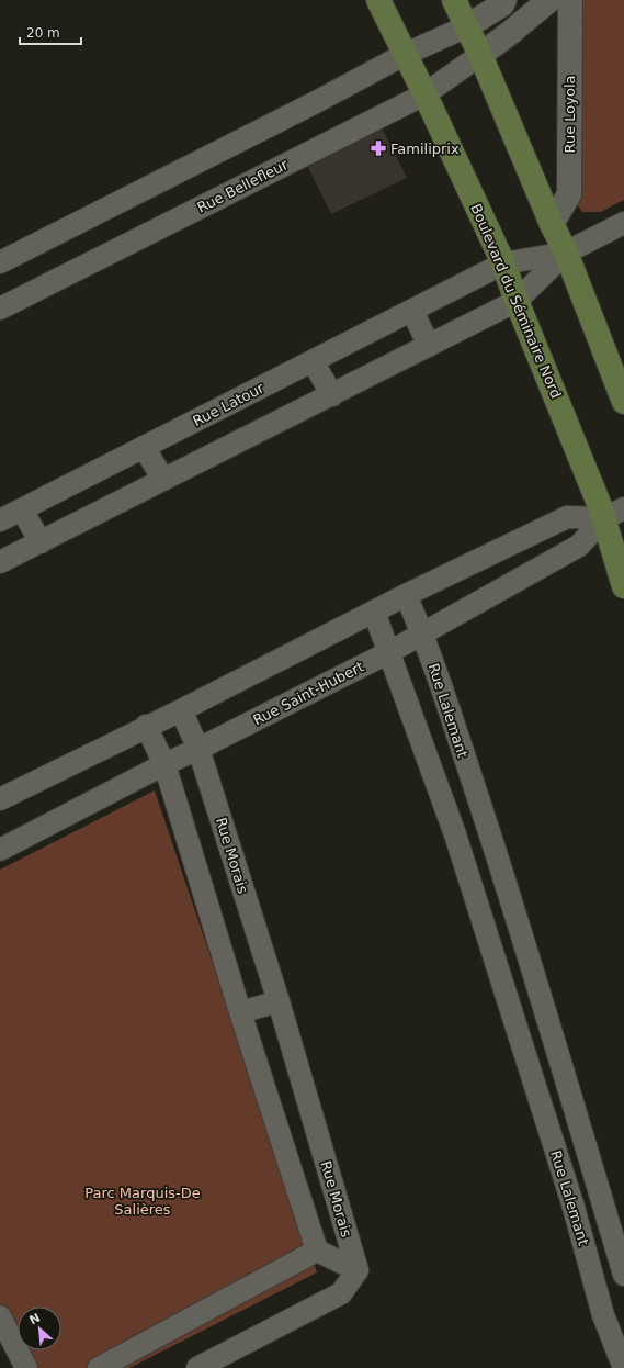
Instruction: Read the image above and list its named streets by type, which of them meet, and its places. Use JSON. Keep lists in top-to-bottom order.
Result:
{
  "streets": {
    "main road": ["Boulevard du Séminaire Nord"],
    "street": [
      "Rue Loyola",
      "Rue Bellefleur",
      "Rue Latour",
      "Rue Saint-Hubert",
      "Rue Lalemant",
      "Rue Morais"
    ]
  },
  "crossings": [
    ["Rue Bellefleur", "Boulevard du Séminaire Nord"],
    ["Boulevard du Séminaire Nord", "Rue Latour"],
    ["Boulevard du Séminaire Nord", "Rue Saint-Hubert"],
    ["Rue Saint-Hubert", "Rue Lalemant"],
    ["Rue Saint-Hubert", "Rue Morais"]
  ],
  "parks": ["Parc Marquis-De Salières"],
  "places": {
    "pharmacy": ["Familiprix"]
  },
  "scale_bar": "20 m",
  "north": "top left"
}
